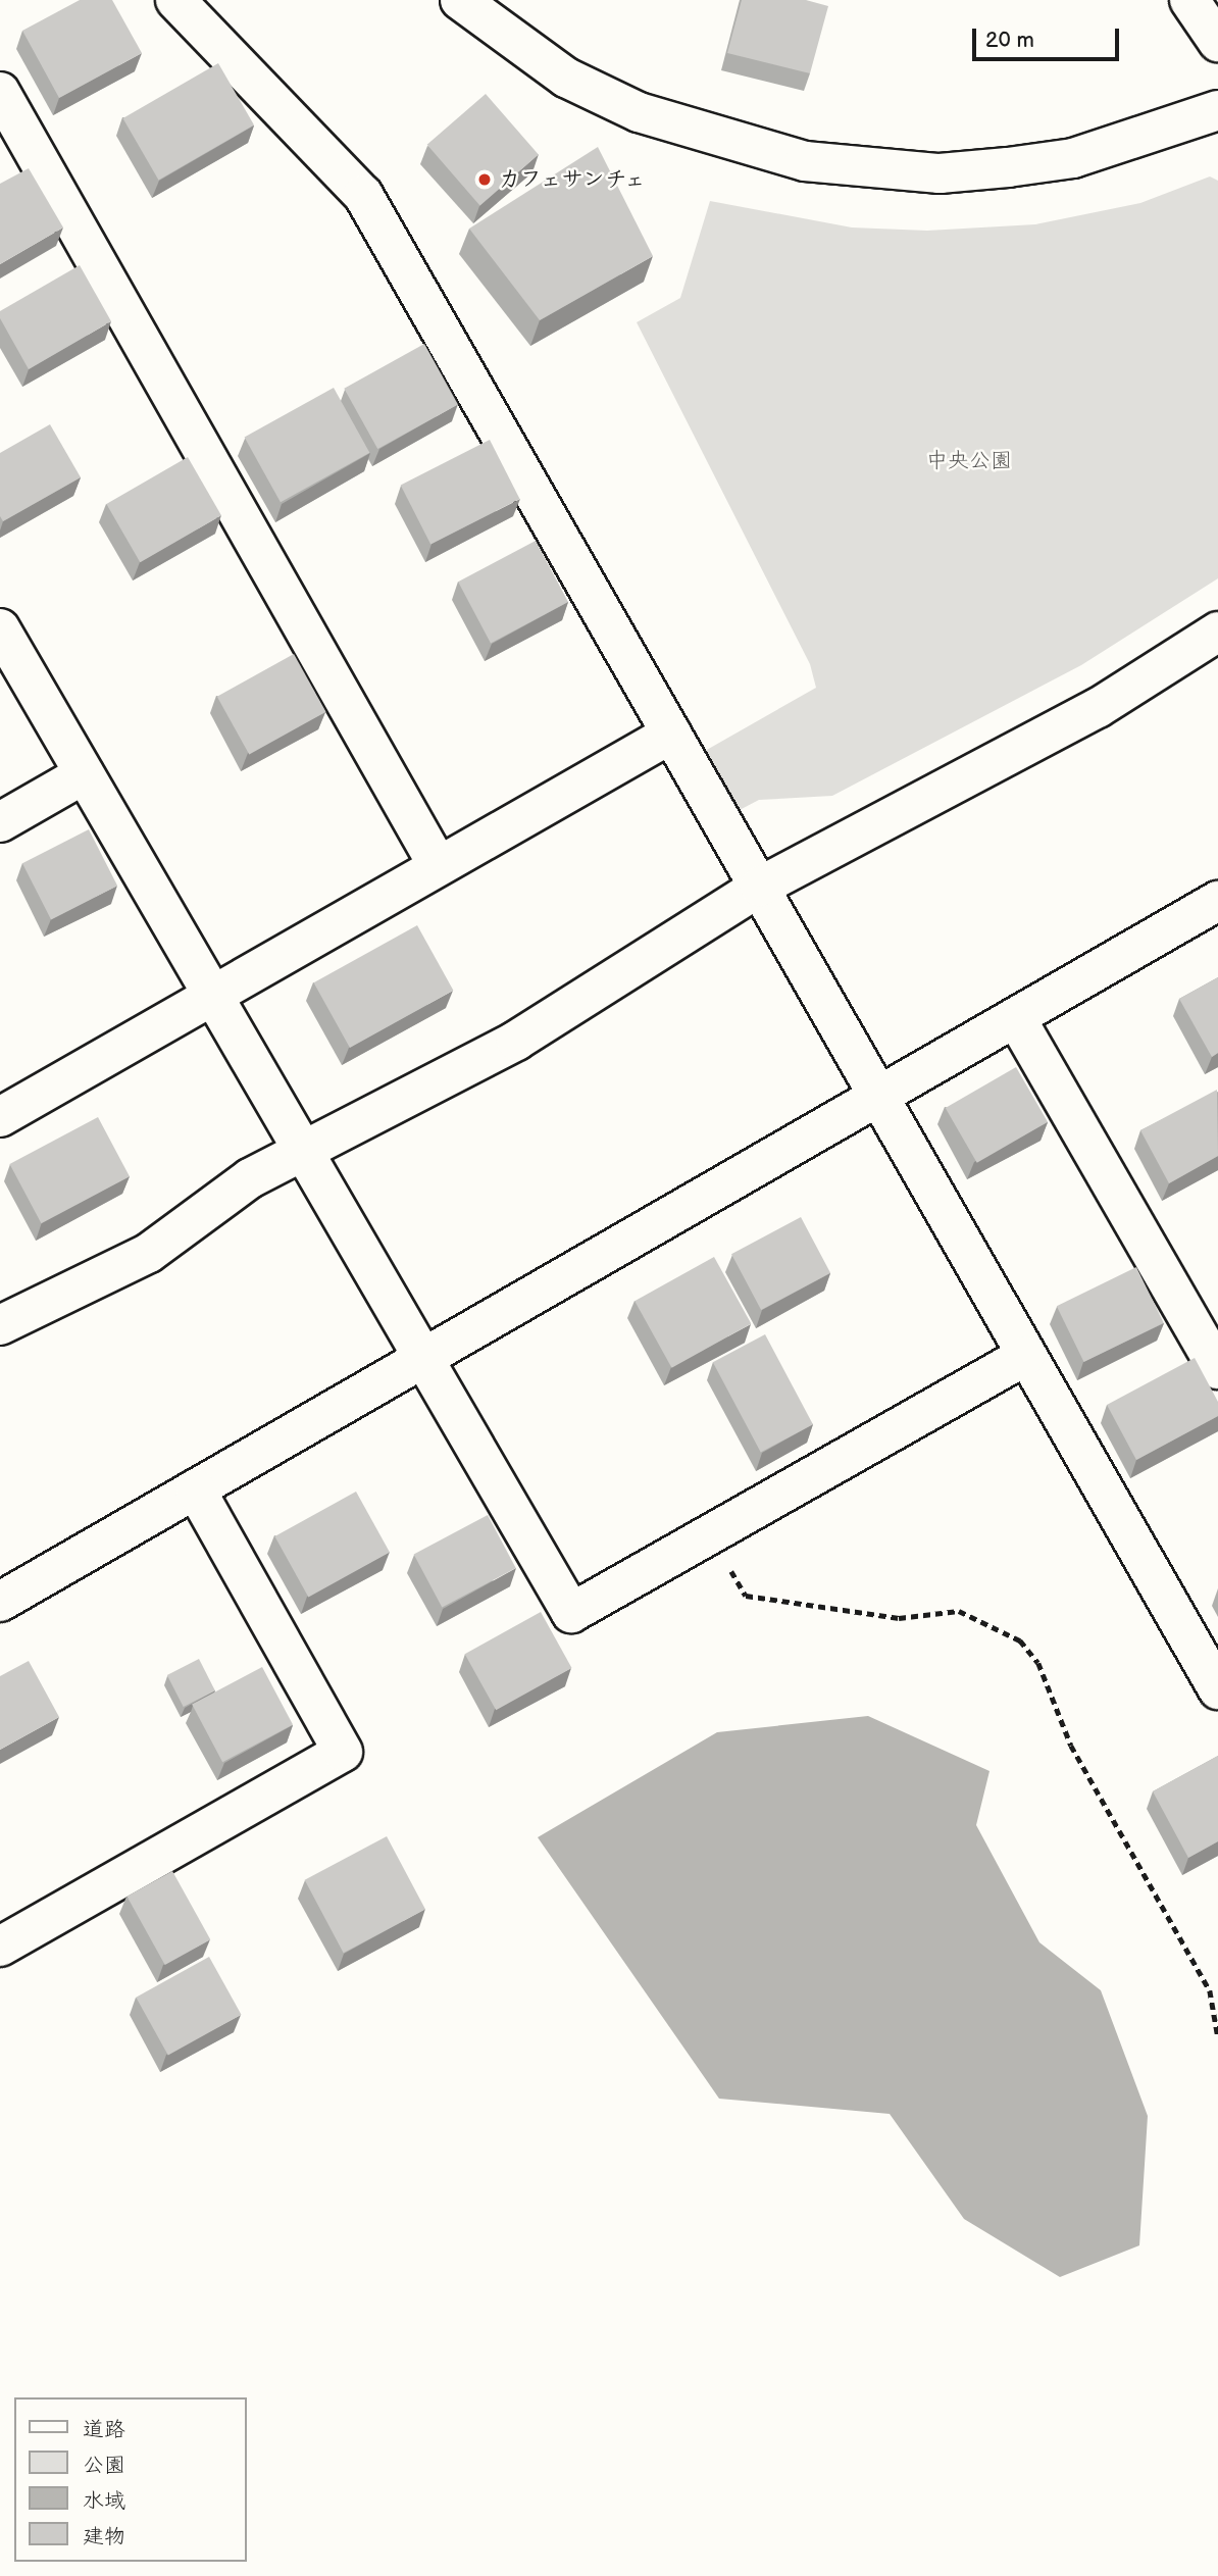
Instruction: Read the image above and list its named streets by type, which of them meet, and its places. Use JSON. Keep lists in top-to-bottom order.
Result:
{
  "parks": ["中央公園"],
  "places": ["カフェサンチェ"],
  "legend": [
    "道路",
    "公園",
    "水域",
    "建物"
  ],
  "scale_bar": "20 m"
}
